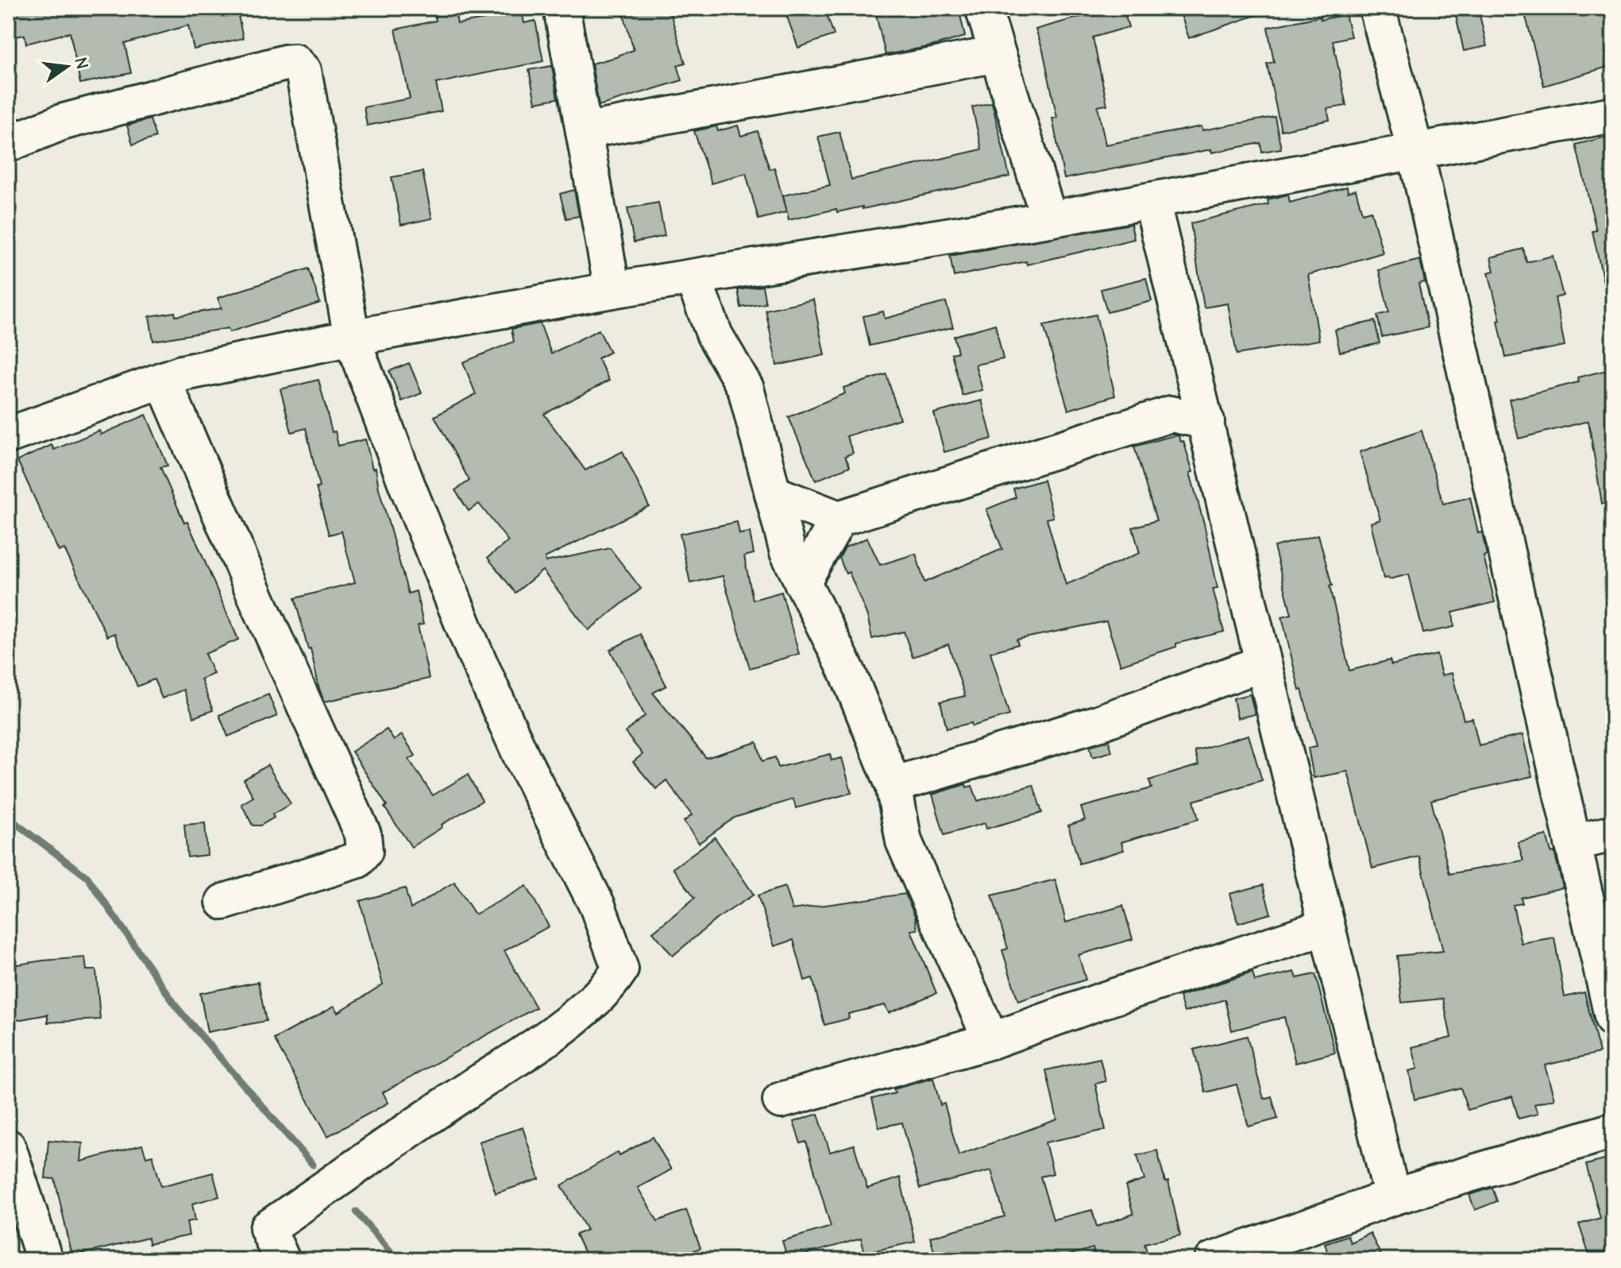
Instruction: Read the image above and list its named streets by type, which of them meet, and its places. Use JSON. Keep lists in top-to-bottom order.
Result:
{
  "north": "right"
}
